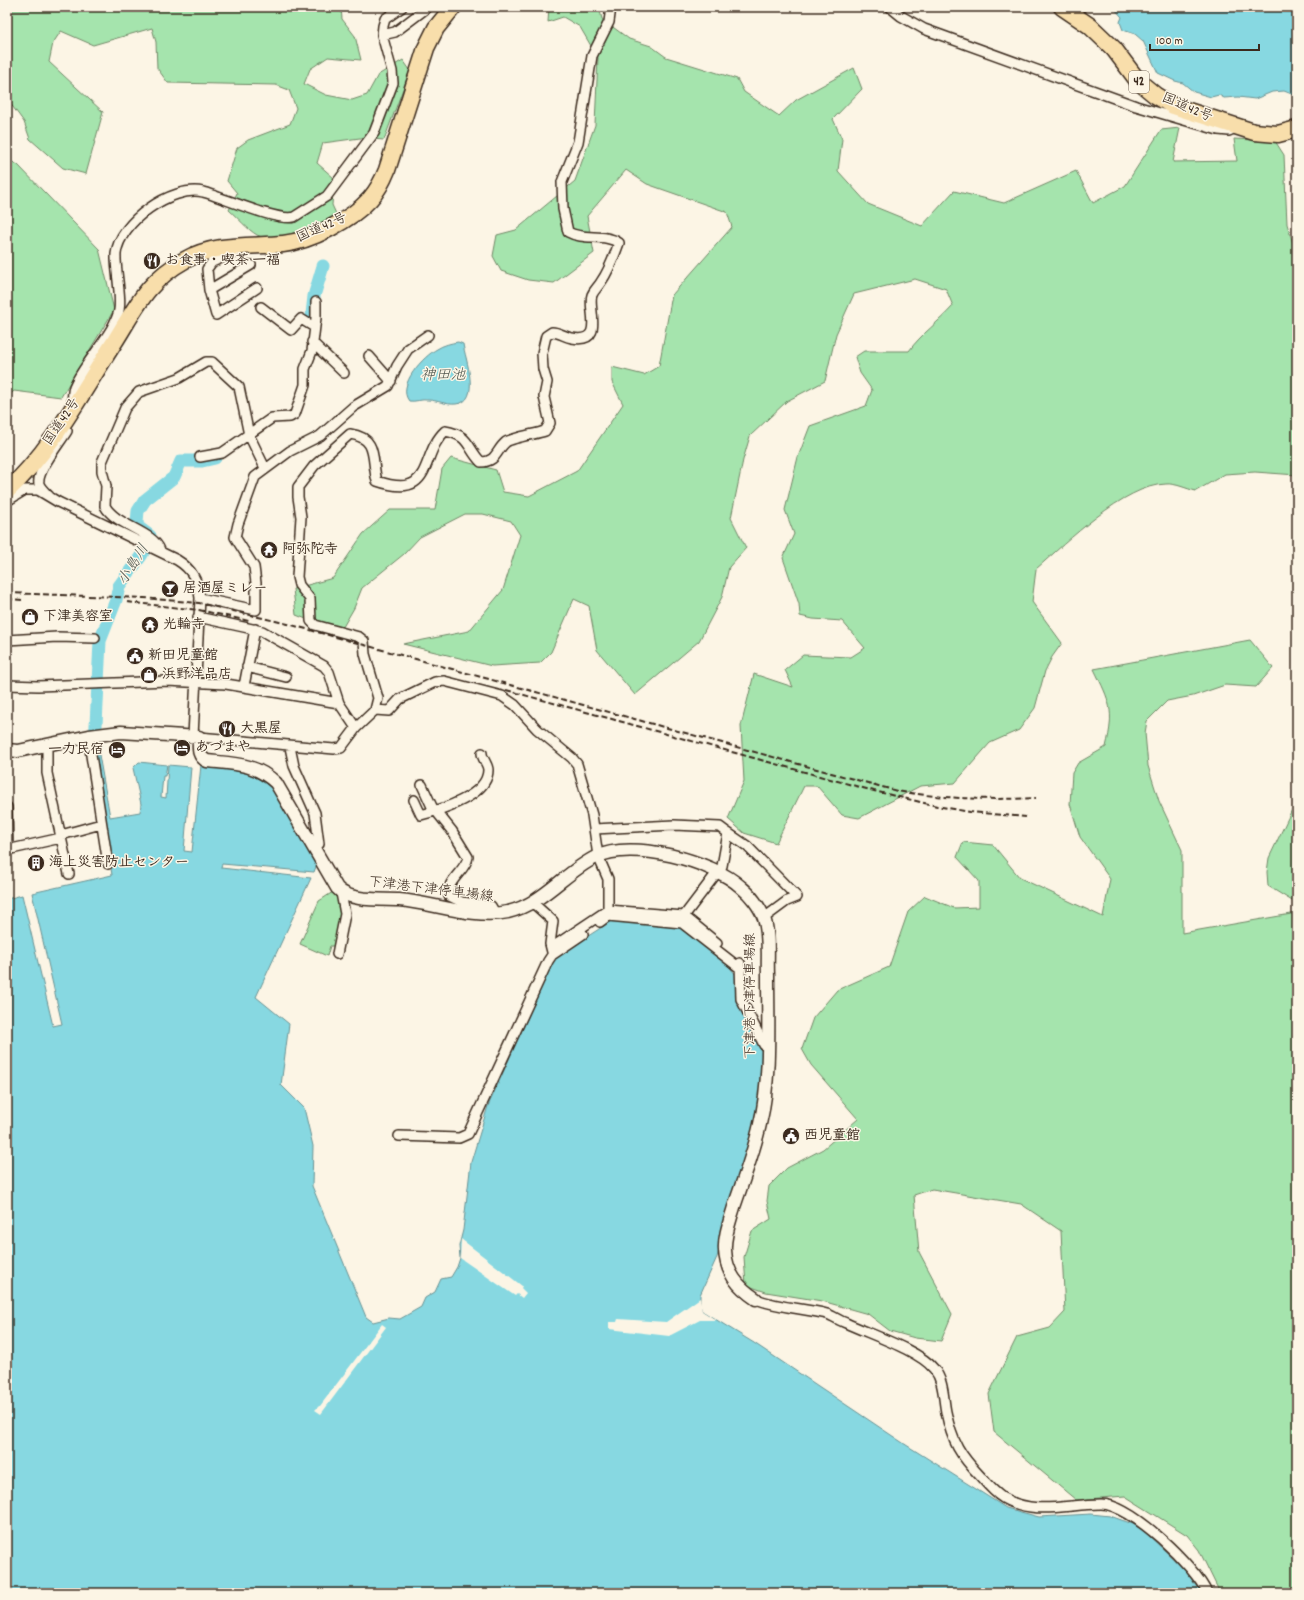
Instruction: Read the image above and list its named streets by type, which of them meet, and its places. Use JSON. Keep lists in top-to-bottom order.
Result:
{
  "streets": {
    "highway": ["42", "国道42号"],
    "main road": ["下津港下津停車場線"]
  },
  "water": ["神田池", "小島川"],
  "places": {
    "restaurant": ["お食事・喫茶 一福", "大黒屋"],
    "temple": ["阿弥陀寺", "光輪寺"],
    "bar": ["居酒屋ミレー"],
    "shop": ["下津美容室", "浜野洋品店"],
    "public building": ["新田児童館", "西児童館"],
    "hotel": ["あづまや", "一力民宿"],
    "building": ["海上災害防止センター"]
  },
  "scale_bar": "100 m"
}
